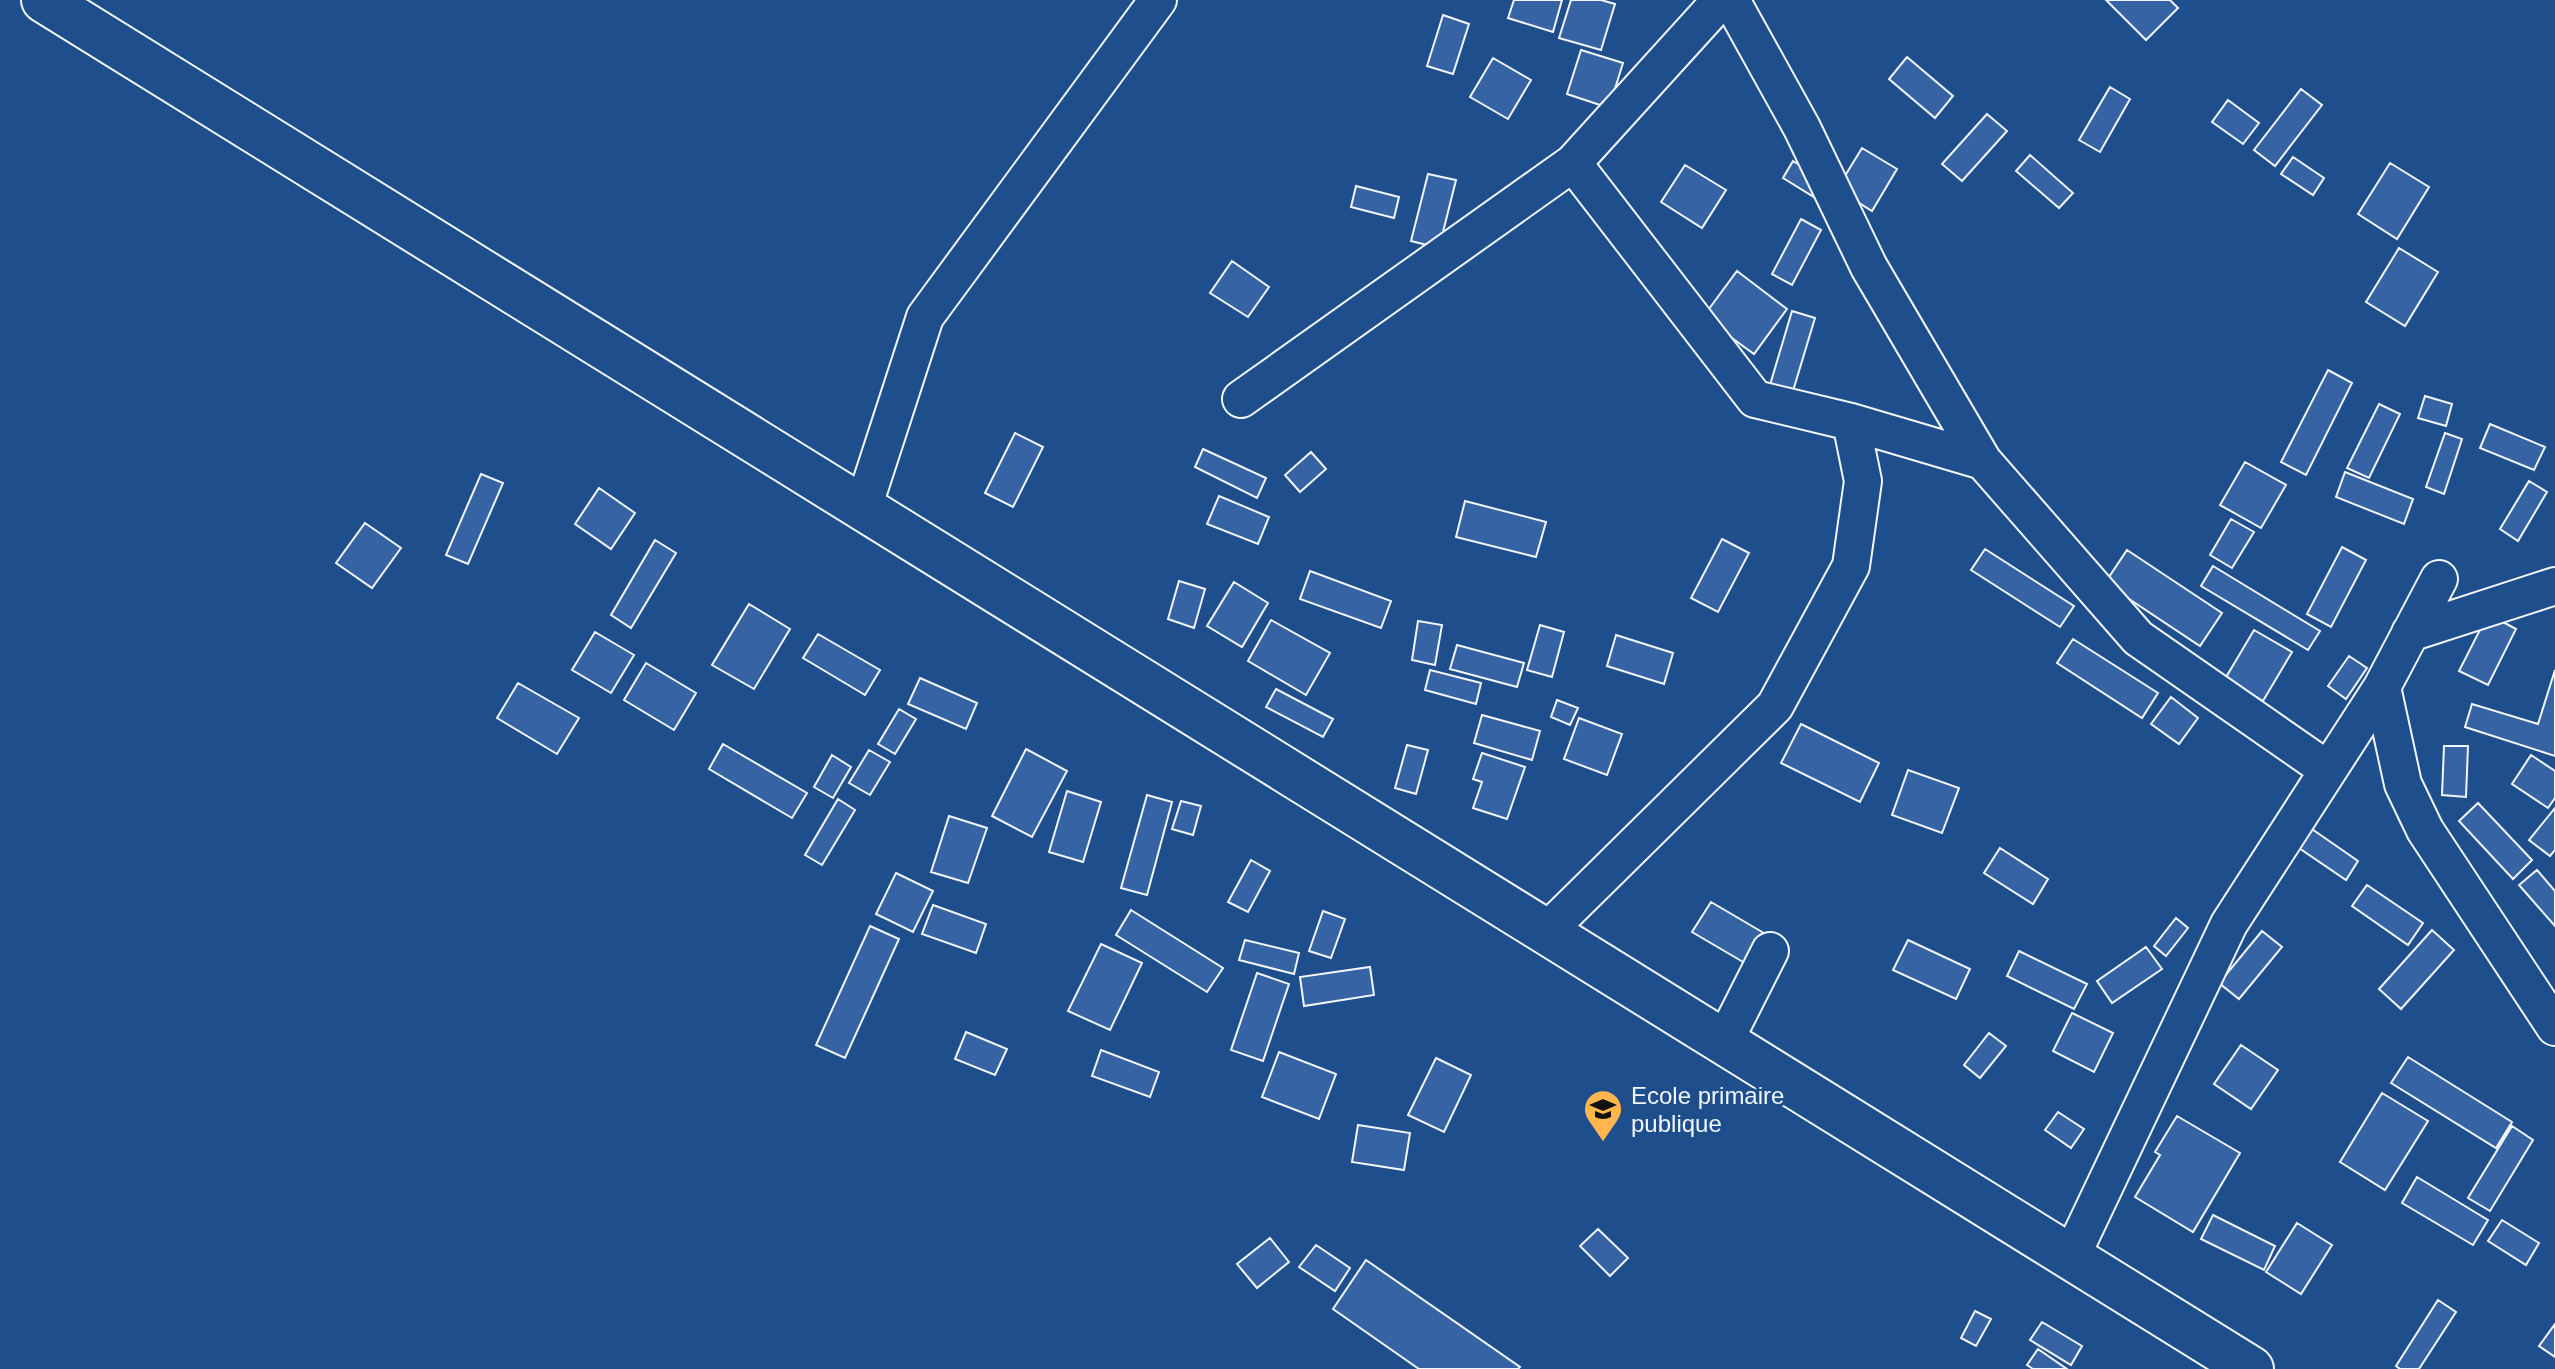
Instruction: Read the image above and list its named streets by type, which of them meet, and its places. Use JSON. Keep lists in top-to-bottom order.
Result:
{
  "places": {
    "school or university": ["Ecole primaire publique"]
  }
}
